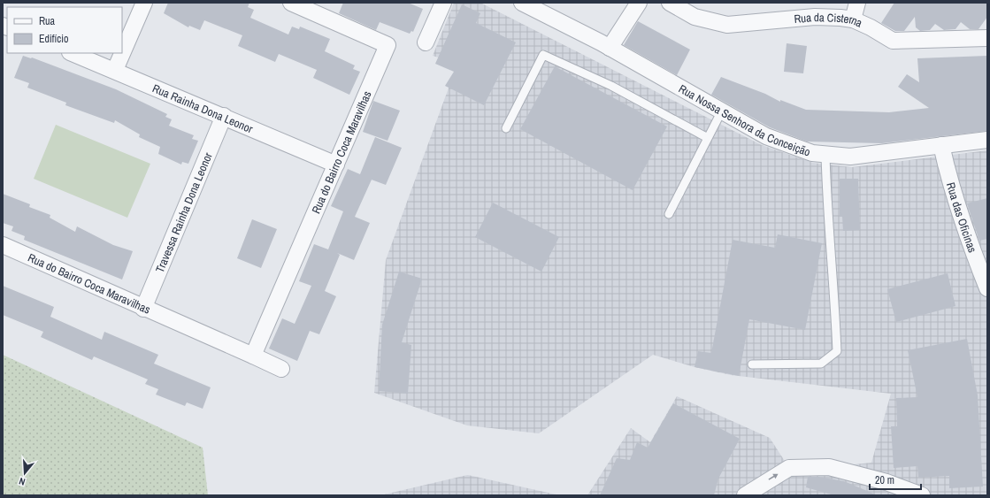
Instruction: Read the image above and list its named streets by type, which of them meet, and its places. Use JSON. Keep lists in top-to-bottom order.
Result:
{
  "streets": {
    "street": [
      "Rua da Cisterna",
      "Rua Rainha Dona Leonor",
      "Rua Nossa Senhora da Conceição",
      "Rua do Bairro Coca Maravilhas",
      "Travessa Rainha Dona Leonor",
      "Rua das Oficinas"
    ]
  },
  "crossings": [
    ["Rua Rainha Dona Leonor", "Rua do Bairro Coca Maravilhas"],
    ["Rua Rainha Dona Leonor", "Travessa Rainha Dona Leonor"],
    ["Rua Nossa Senhora da Conceição", "Rua das Oficinas"],
    ["Rua do Bairro Coca Maravilhas", "Travessa Rainha Dona Leonor"]
  ],
  "legend": ["Rua", "Edifício"],
  "scale_bar": "20 m",
  "north": "bottom"
}
